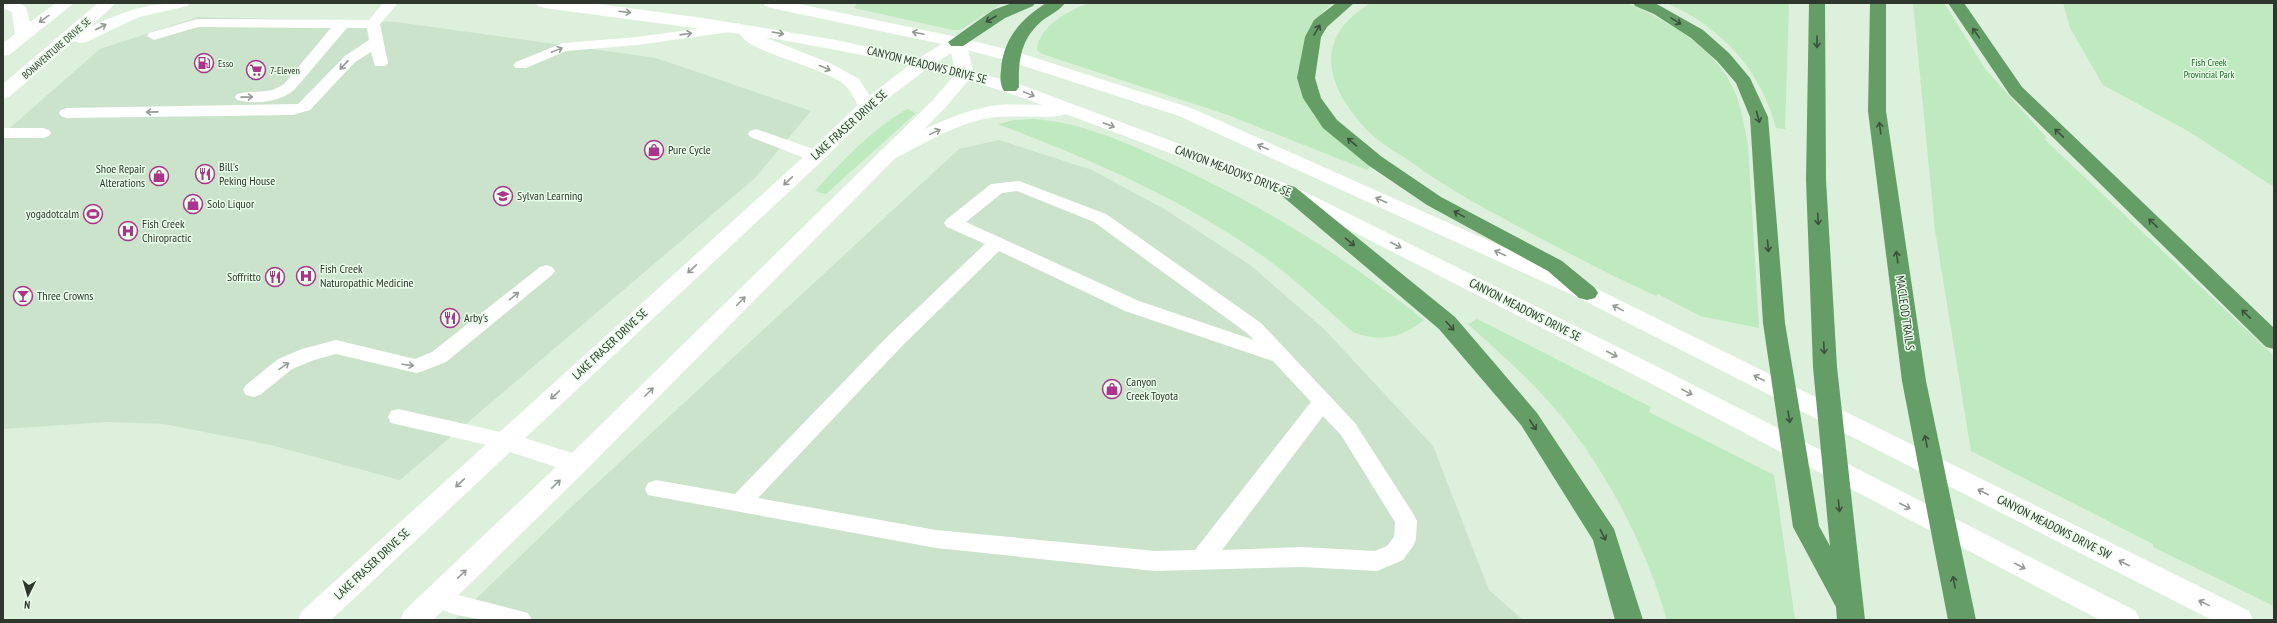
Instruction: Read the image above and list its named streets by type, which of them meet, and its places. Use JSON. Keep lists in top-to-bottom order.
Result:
{
  "streets": {
    "highway": ["MACLEOD TRAIL S"],
    "main road": [
      "BONAVENTURE DRIVE SE",
      "CANYON MEADOWS DRIVE SE",
      "LAKE FRASER DRIVE SE",
      "CANYON MEADOWS DRIVE SW"
    ]
  },
  "crossings": [
    ["CANYON MEADOWS DRIVE SE", "LAKE FRASER DRIVE SE"]
  ],
  "one_way": ["CANYON MEADOWS DRIVE SW"],
  "parks": ["Fish Creek Provincial Park"],
  "places": {
    "fuel station": ["Esso"],
    "supermarket": ["7-Eleven"],
    "shop": [
      "Pure Cycle",
      "Shoe Repair Alterations",
      "Solo Liquor",
      "Canyon Creek Toyota"
    ],
    "restaurant": ["Bill's Peking House", "Soffritto", "Arby's"],
    "school or university": ["Sylvan Learning"],
    "sports": ["yogadotcalm"],
    "hospital": ["Fish Creek Chiropractic", "Fish Creek Naturopathic Medicine"],
    "bar": ["Three Crowns"]
  },
  "north": "bottom"
}
